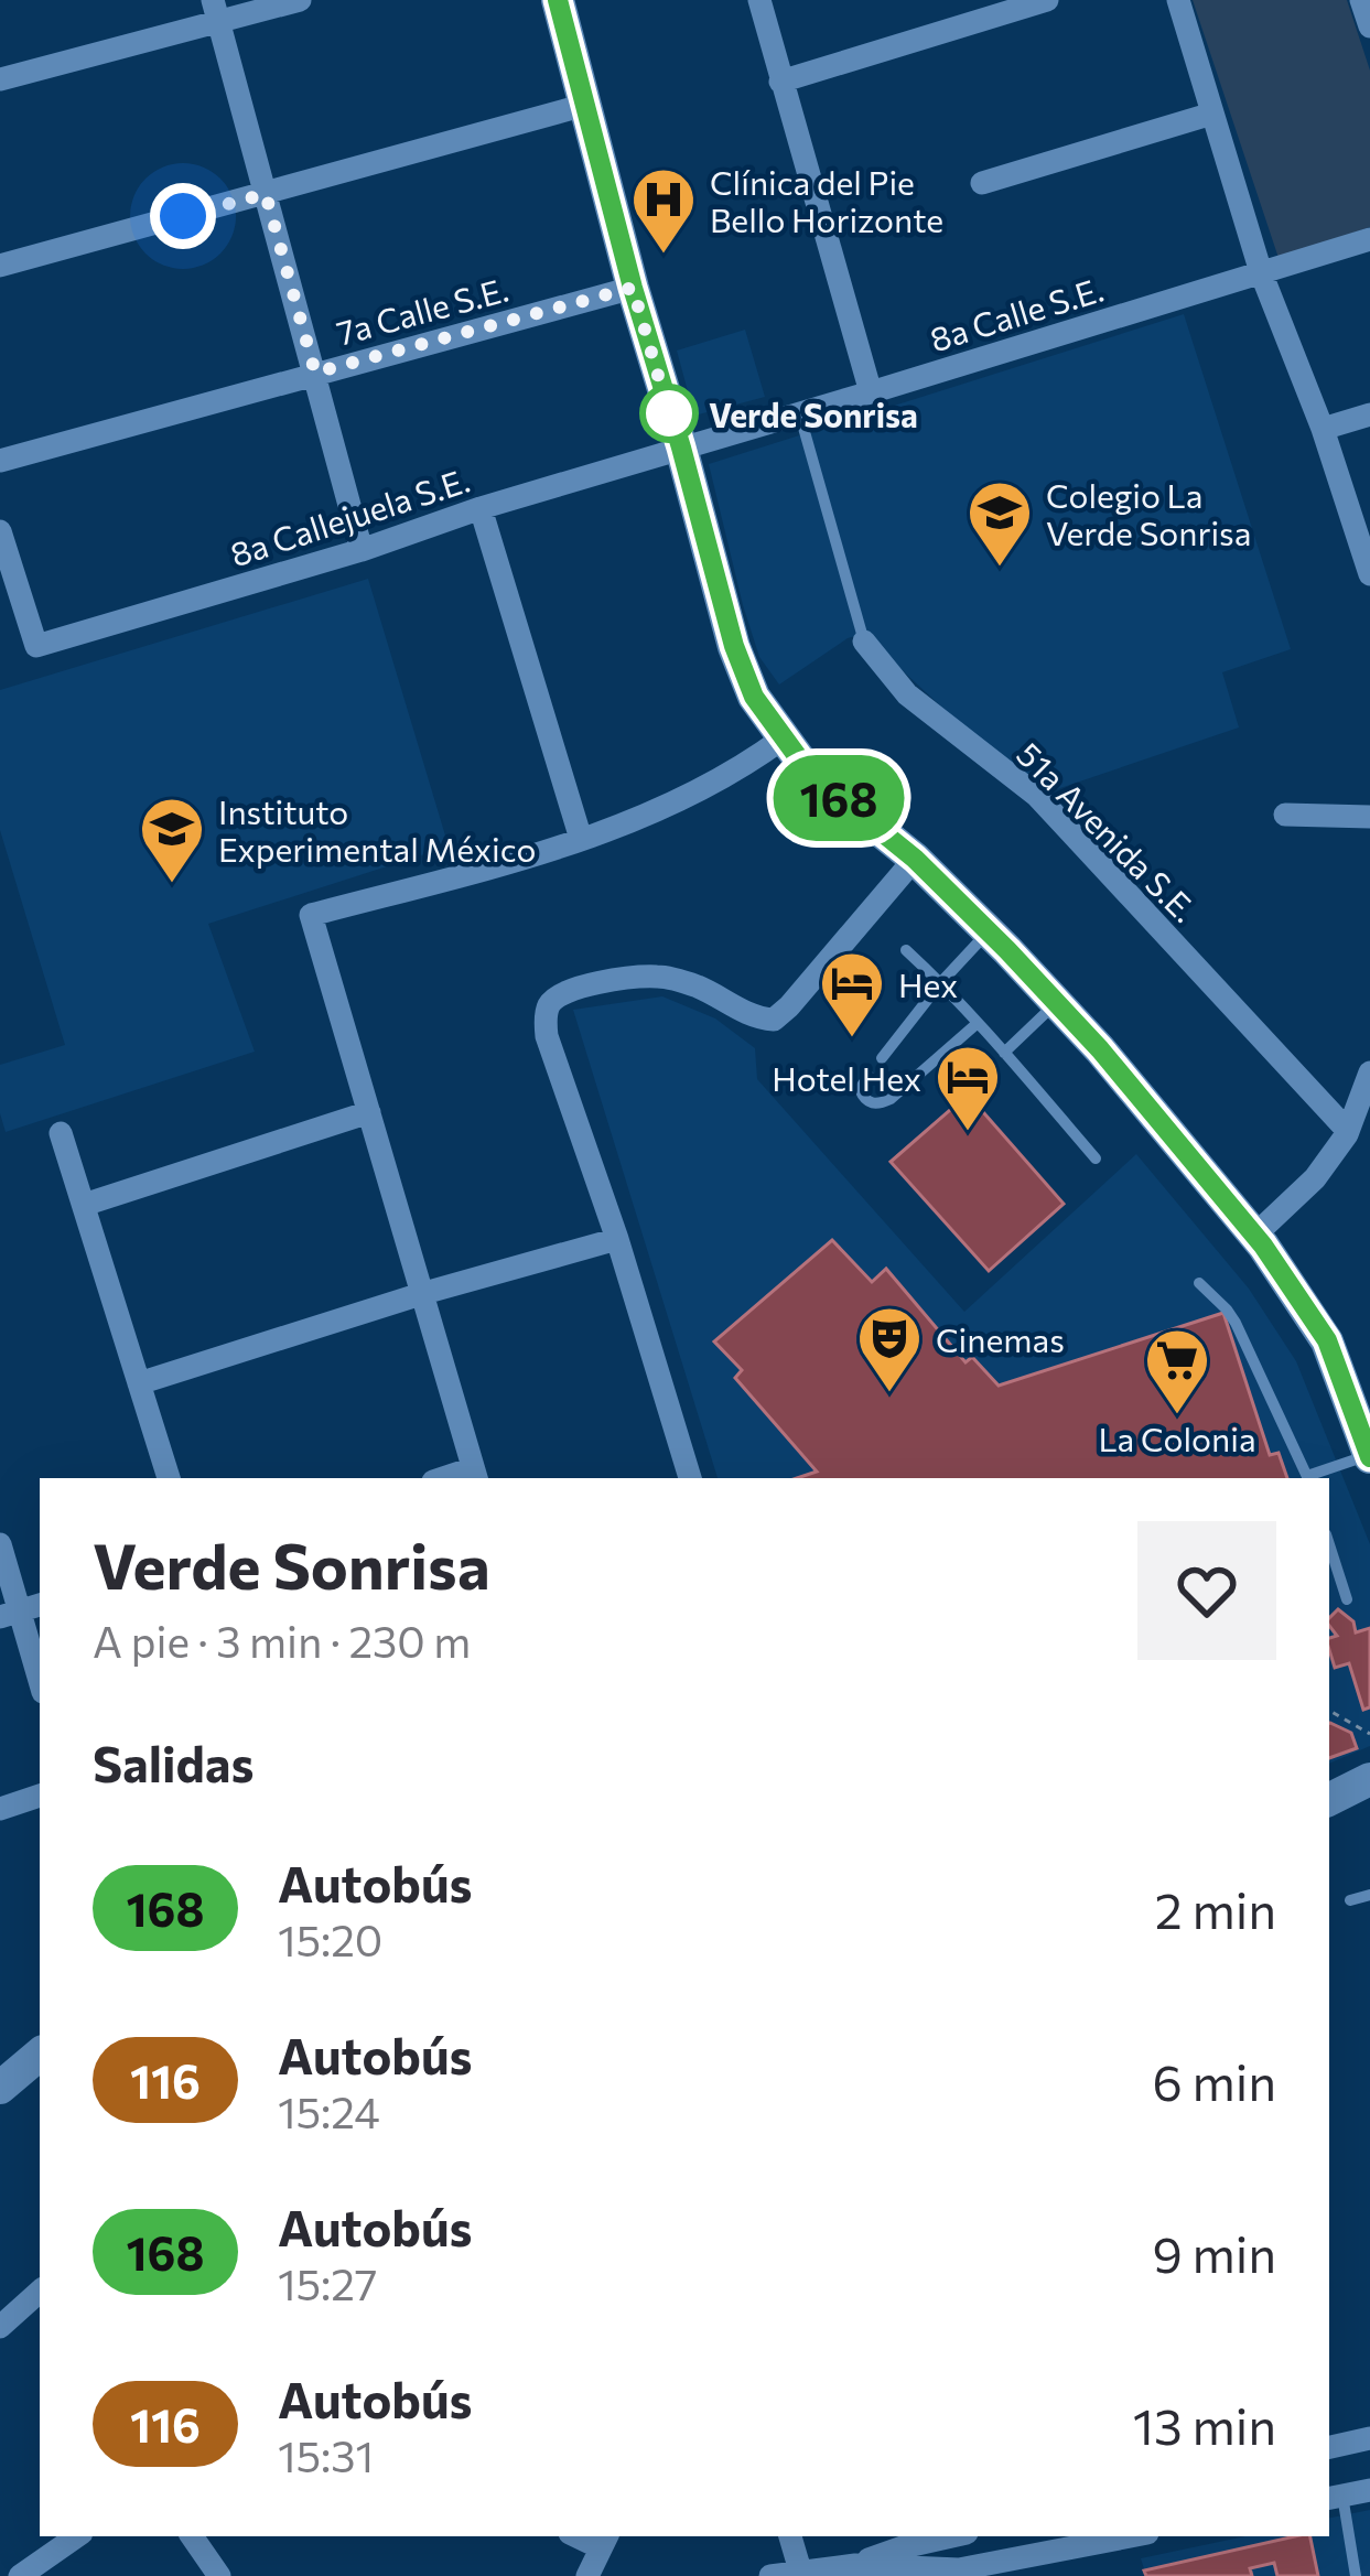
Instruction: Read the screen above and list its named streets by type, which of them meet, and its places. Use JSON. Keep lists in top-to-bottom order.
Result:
{
  "streets": {
    "street": [
      "7a Calle S.E.",
      "8a Calle S.E.",
      "8a Callejuela S.E.",
      "51a Avenida S.E."
    ]
  },
  "crossings": [
    ["8a Calle S.E.", "8a Callejuela S.E."],
    ["8a Calle S.E.", "51a Avenida S.E."]
  ],
  "places": {
    "hospital": ["Clínica del Pie Bello Horizonte"],
    "other": ["Verde Sonrisa"],
    "school or university": ["Colegio La Verde Sonrisa", "Instituto Experimental México"],
    "hotel": ["Hex", "Hotel Hex"],
    "theatre": ["Cinemas"],
    "supermarket": ["La Colonia"]
  },
  "lines": ["bus line 168"],
  "page": {
    "on_map": "168",
    "heading": [
      ["Verde Sonrisa", "A pie · 3 min · 230 m"],
      "Salidas"
    ],
    "list": [
      {
        "mark": "168",
        "name": "Autobús",
        "note": "15:20",
        "value": "2 min"
      },
      {
        "mark": "116",
        "name": "Autobús",
        "note": "15:24",
        "value": "6 min"
      },
      {
        "mark": "168",
        "name": "Autobús",
        "note": "15:27",
        "value": "9 min"
      },
      {
        "mark": "116",
        "name": "Autobús",
        "note": "15:31",
        "value": "13 min"
      }
    ]
  }
}
